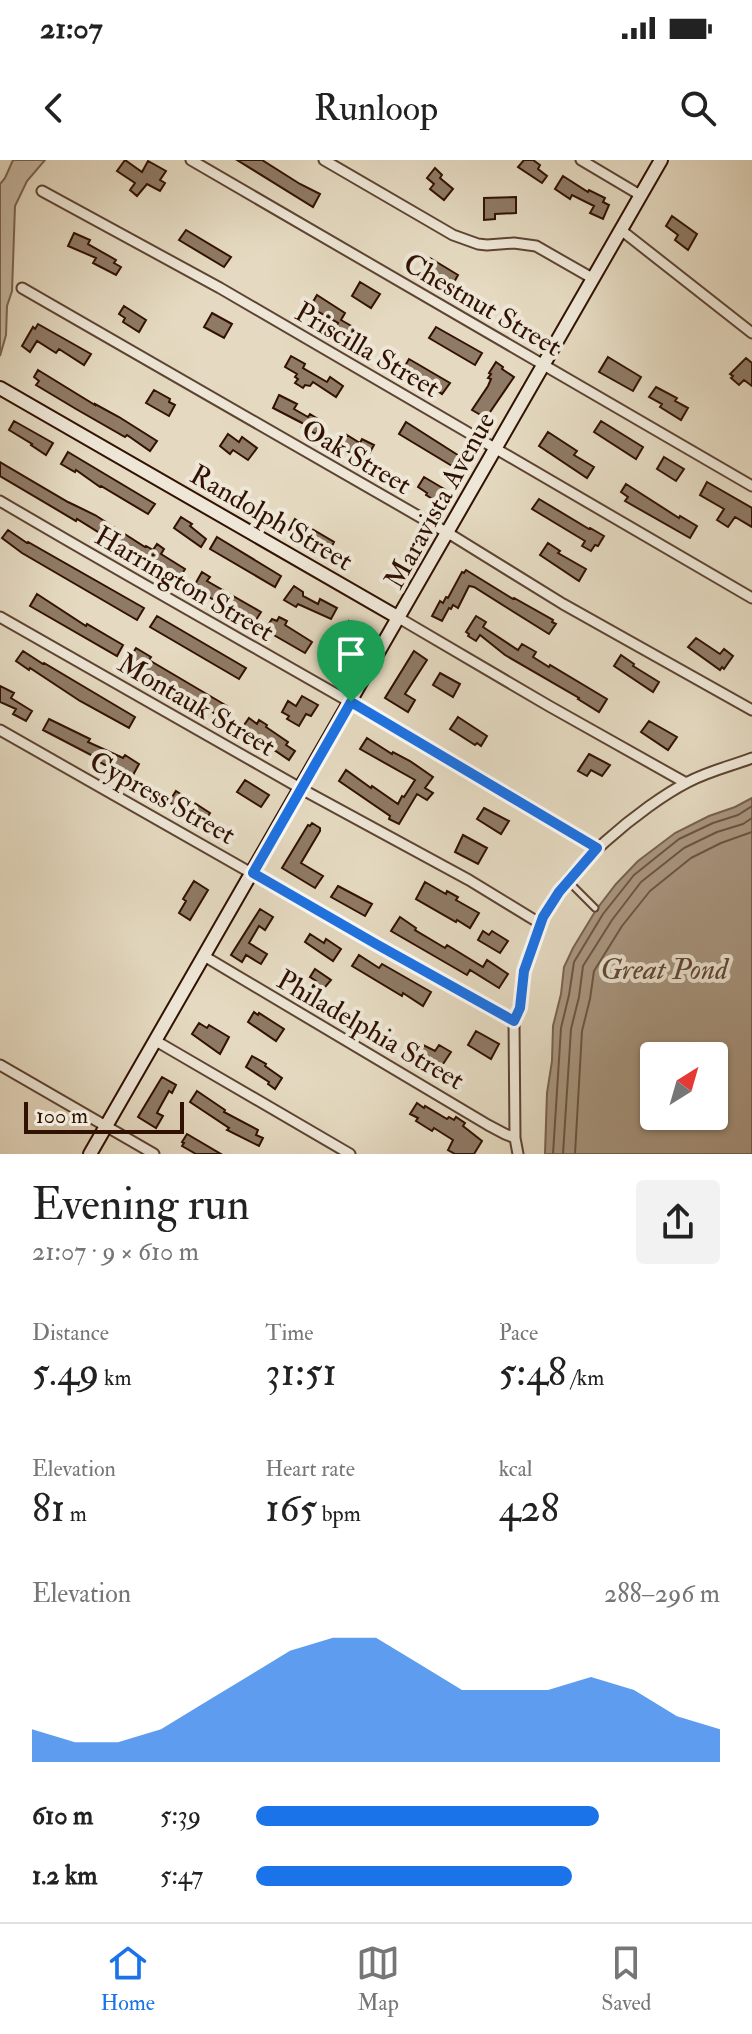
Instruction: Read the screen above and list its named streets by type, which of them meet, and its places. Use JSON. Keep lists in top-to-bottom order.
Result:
{
  "streets": {
    "main road": ["Maravista Avenue", "Randolph Street"],
    "street": [
      "Chestnut Street",
      "Priscilla Street",
      "Oak Street",
      "Harrington Street",
      "Montauk Street",
      "Cypress Street",
      "Philadelphia Street"
    ]
  },
  "crossings": [
    ["Chestnut Street", "Maravista Avenue"],
    ["Priscilla Street", "Maravista Avenue"],
    ["Oak Street", "Maravista Avenue"],
    ["Maravista Avenue", "Randolph Street"],
    ["Maravista Avenue", "Harrington Street"],
    ["Maravista Avenue", "Montauk Street"],
    ["Maravista Avenue", "Cypress Street"],
    ["Maravista Avenue", "Philadelphia Street"]
  ],
  "water": ["Great Pond"],
  "scale_bar": "100 m",
  "north": "top right",
  "page": {
    "status": "21:07",
    "header": "Runloop",
    "scale": "100 m",
    "heading": ["Evening run", "21:07 · 9 × 610 m"],
    "stats": [
      ["Distance", "5.49 km"],
      ["Time", "31:51"],
      ["Pace", "5:48 /km"],
      ["Elevation", "81 m"],
      ["Heart rate", "165 bpm"],
      ["kcal", "428"]
    ],
    "chart": ["Elevation", "288–296 m"],
    "list": [
      {
        "name": "610 m",
        "note": "5:39"
      },
      {
        "name": "1.2 km",
        "note": "5:47"
      }
    ],
    "tabs": ["Home", "Map", "Saved"]
  }
}
